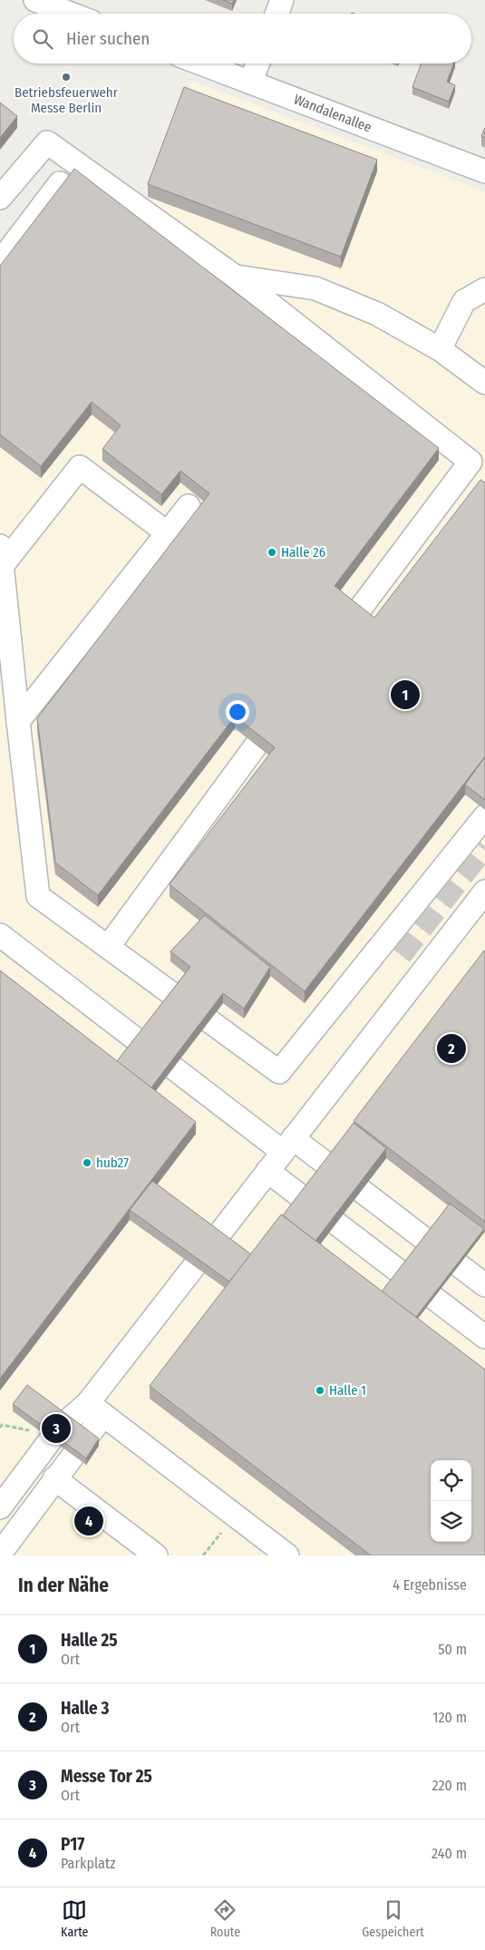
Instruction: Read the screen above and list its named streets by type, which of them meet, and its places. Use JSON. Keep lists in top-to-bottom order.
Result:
{
  "streets": {
    "street": ["Wandalenallee"]
  },
  "places": [
    "Betriebsfeuerwehr Messe Berlin",
    "Halle 26",
    "hub27",
    "Halle 1"
  ],
  "page": {
    "search": "Hier suchen",
    "pins": [
      "1",
      "2",
      "3",
      "4"
    ],
    "heading": ["In der Nähe", "4 Ergebnisse"],
    "list": [
      {
        "mark": "1",
        "name": "Halle 25",
        "note": "Ort",
        "value": "50 m"
      },
      {
        "mark": "2",
        "name": "Halle 3",
        "note": "Ort",
        "value": "120 m"
      },
      {
        "mark": "3",
        "name": "Messe Tor 25",
        "note": "Ort",
        "value": "220 m"
      },
      {
        "mark": "4",
        "name": "P17",
        "note": "Parkplatz",
        "value": "240 m"
      }
    ],
    "nav": ["Karte", "Route", "Gespeichert"]
  }
}
